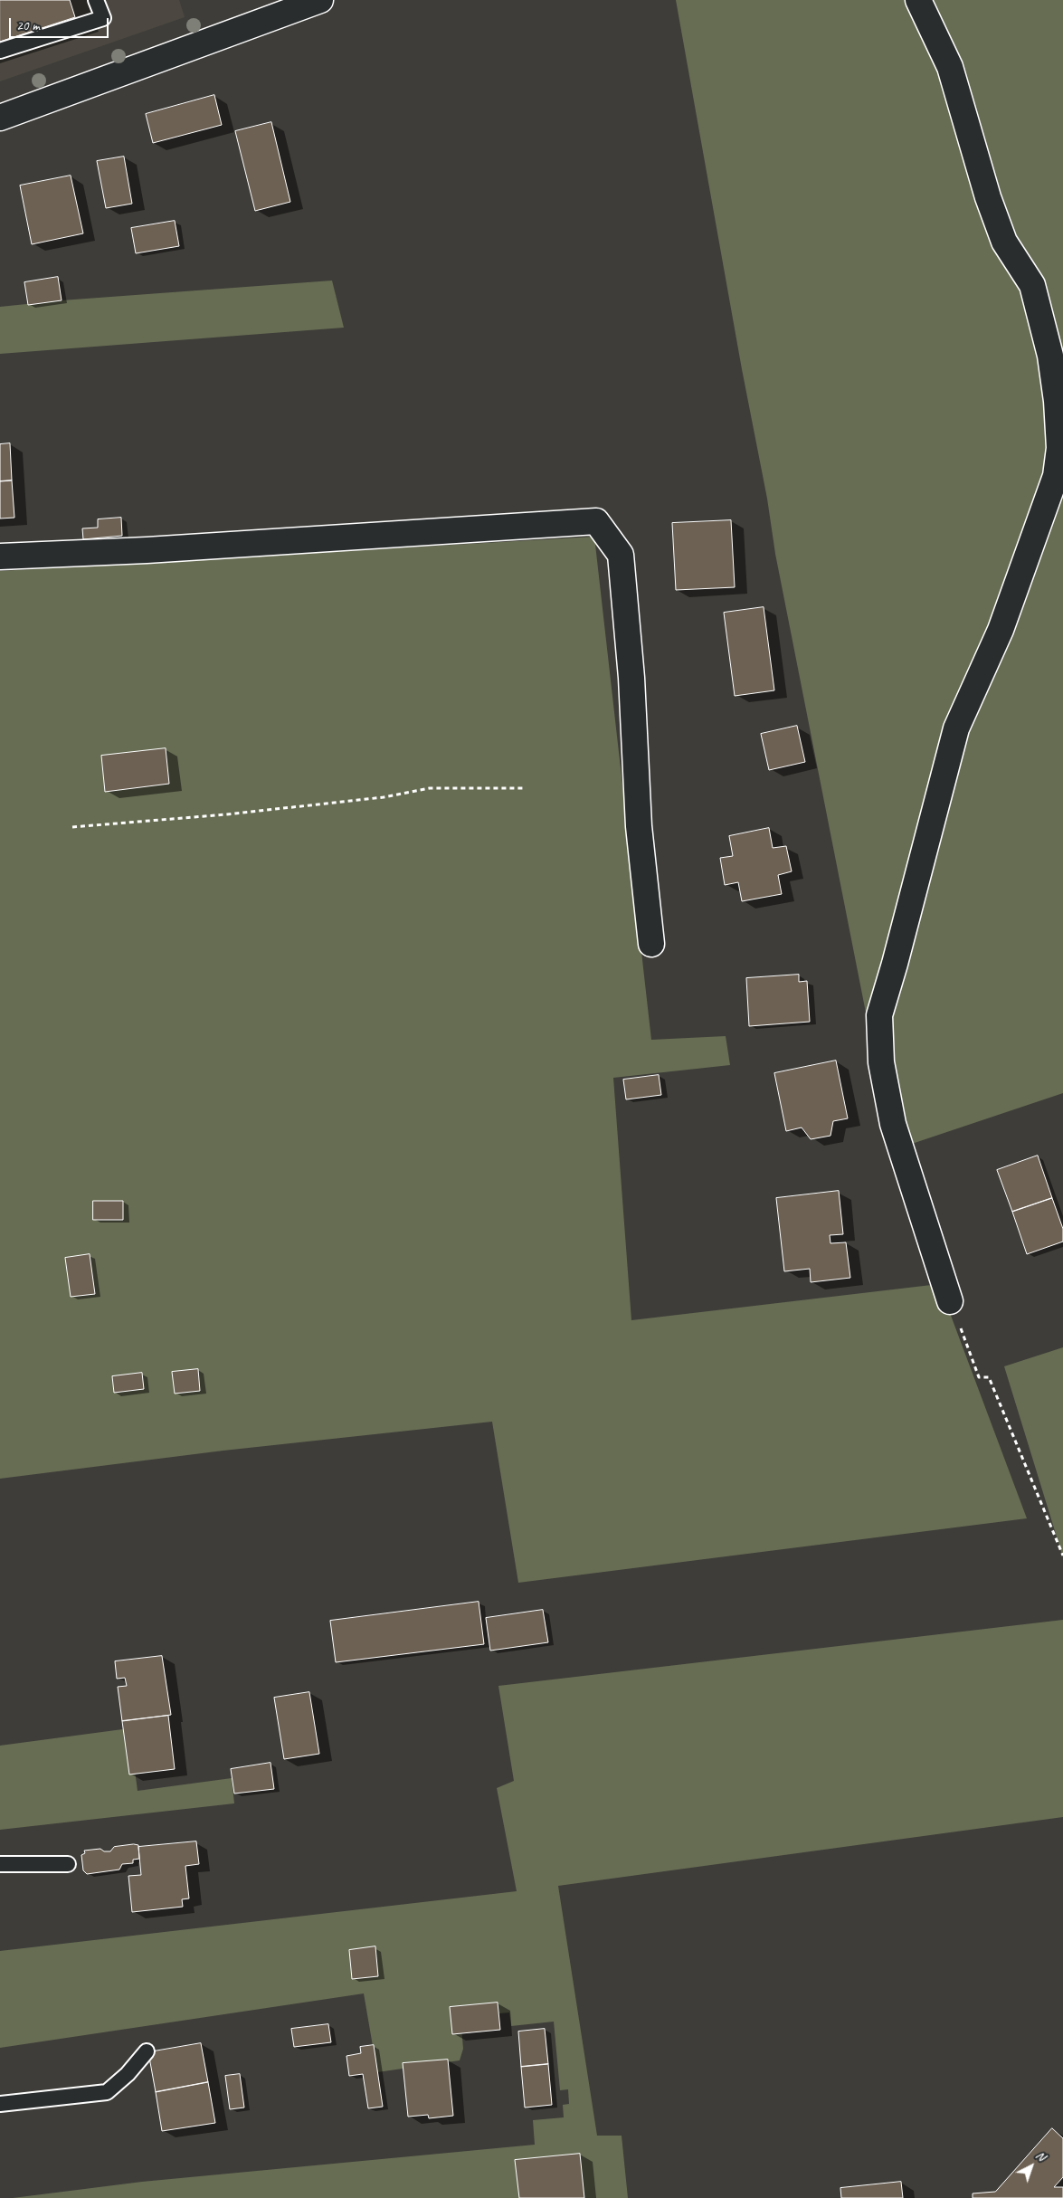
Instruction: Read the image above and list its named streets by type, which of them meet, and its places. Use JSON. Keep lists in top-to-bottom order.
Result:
{
  "scale_bar": "20 m",
  "north": "top right"
}
